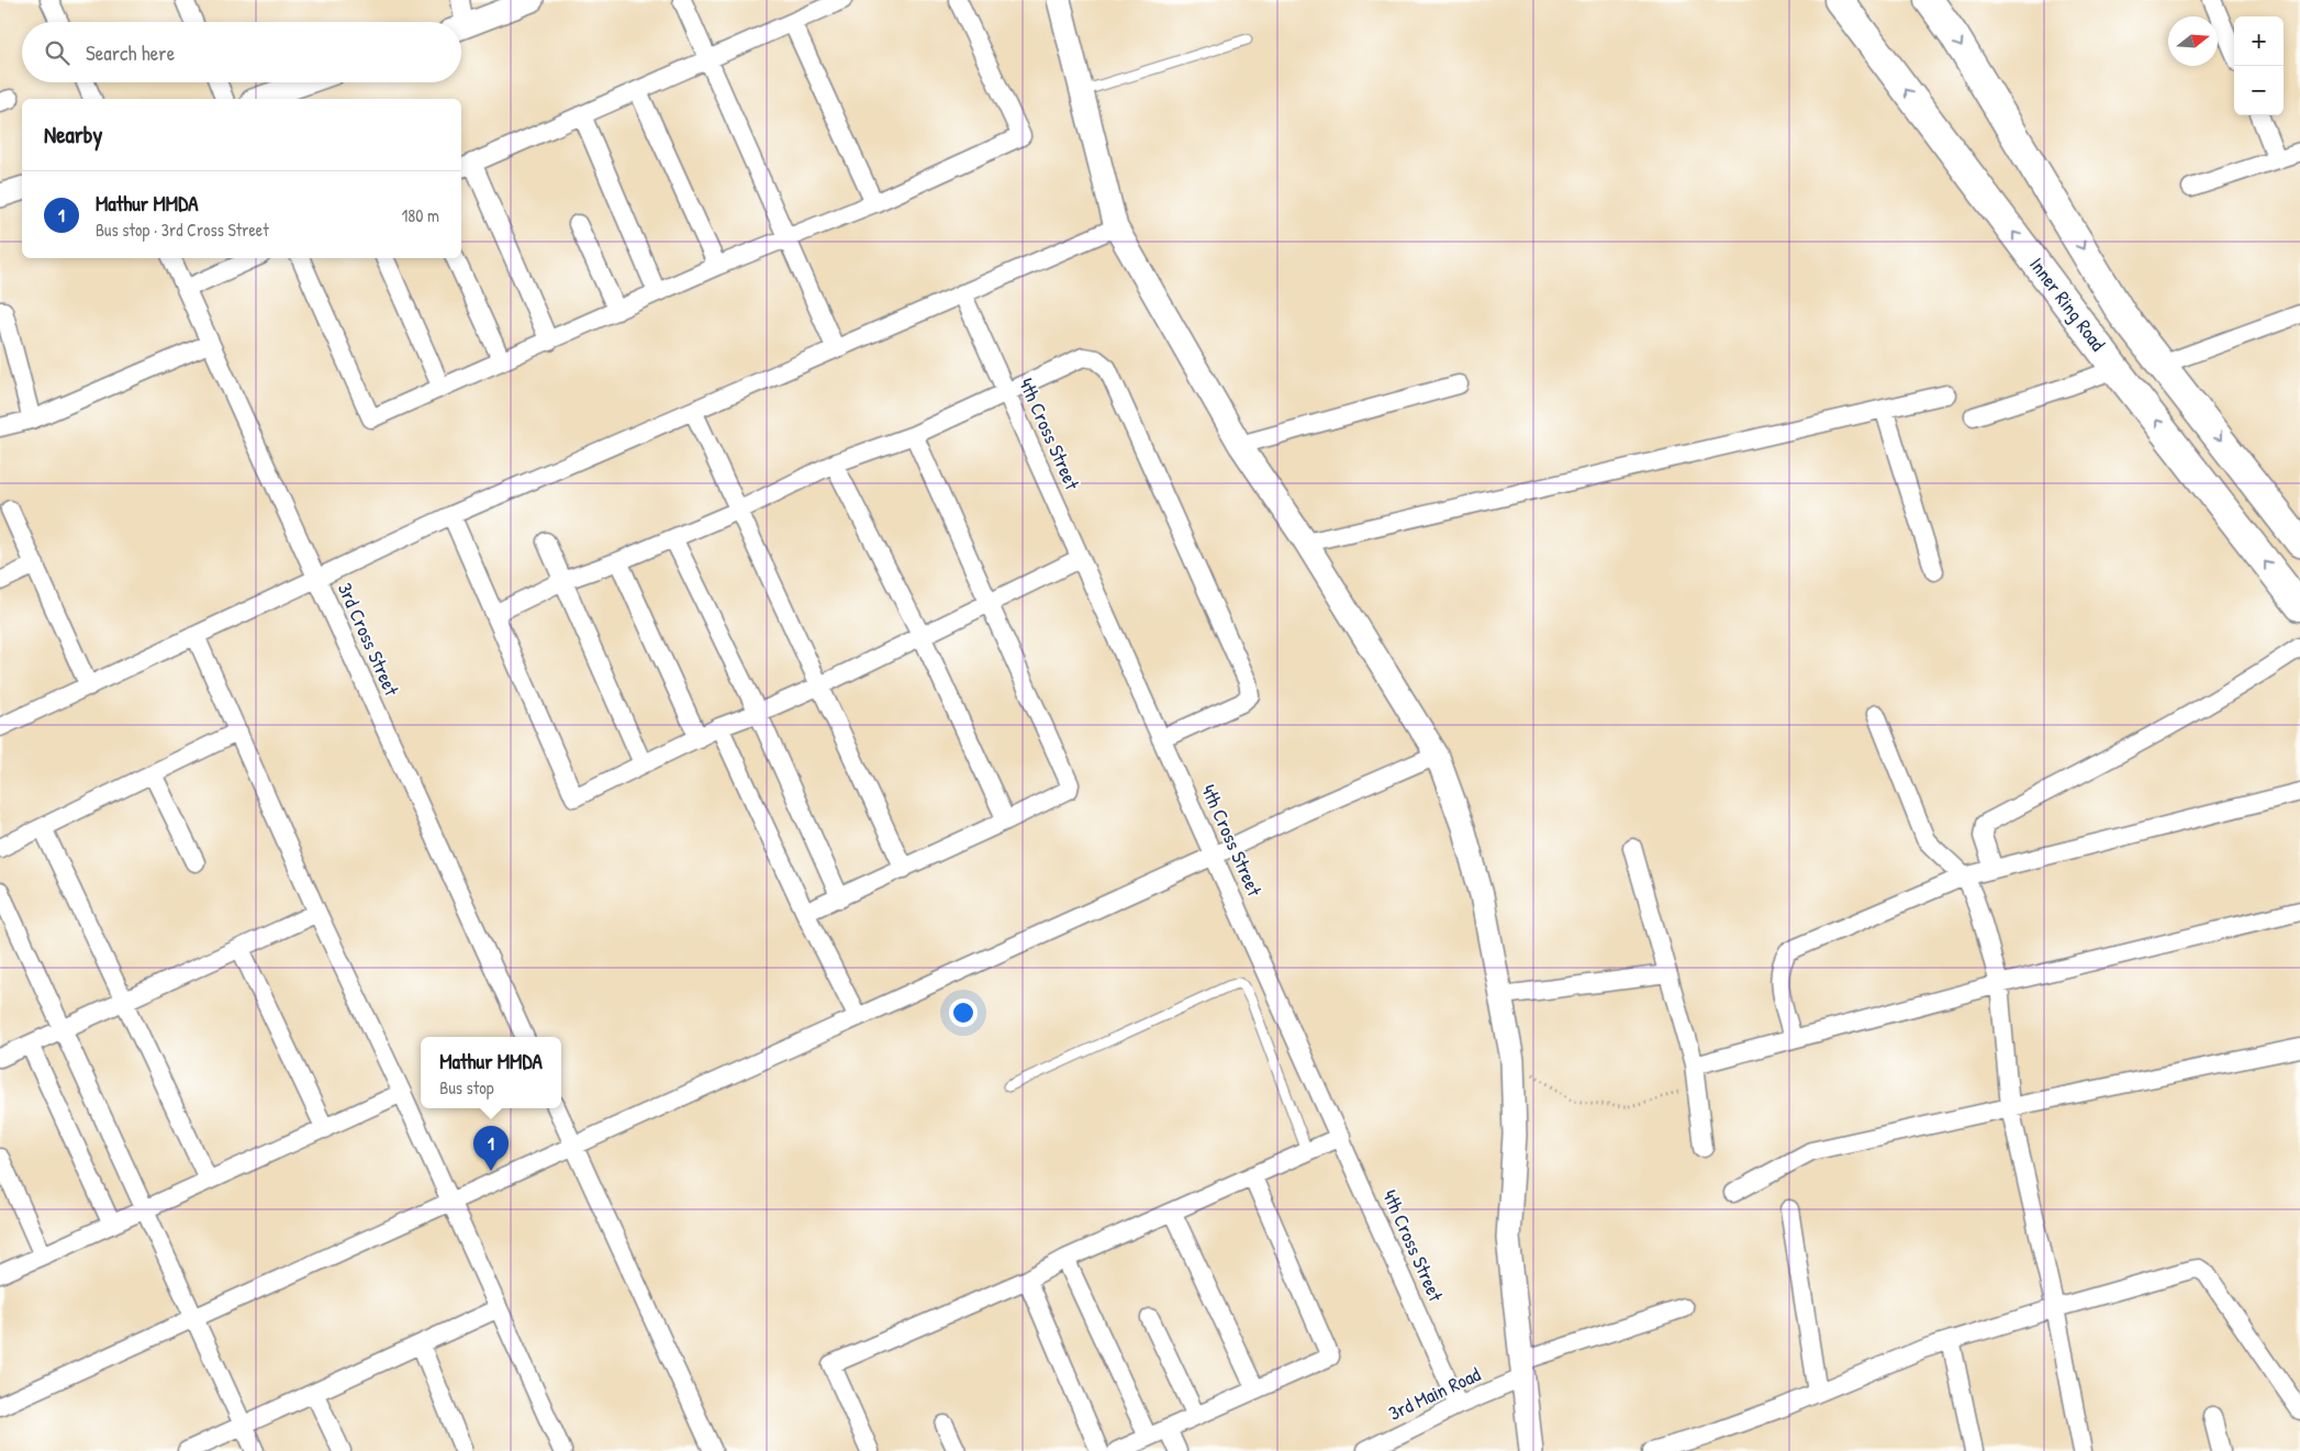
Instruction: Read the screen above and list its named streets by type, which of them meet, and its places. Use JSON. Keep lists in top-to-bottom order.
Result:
{
  "streets": {
    "main road": ["Inner Ring Road"],
    "street": ["4th Cross Street", "3rd Cross Street", "3rd Main Road"]
  },
  "crossings": [
    ["4th Cross Street", "3rd Main Road"]
  ],
  "north": "right",
  "page": {
    "map_buttons": ["+", "−"],
    "search": "Search here",
    "heading": "Nearby",
    "list": [
      {
        "mark": "1",
        "name": "Mathur MMDA",
        "note": "Bus stop · 3rd Cross Street",
        "value": "180 m"
      }
    ],
    "popup": ["Mathur MMDA", "Bus stop"],
    "pins": "1"
  }
}
